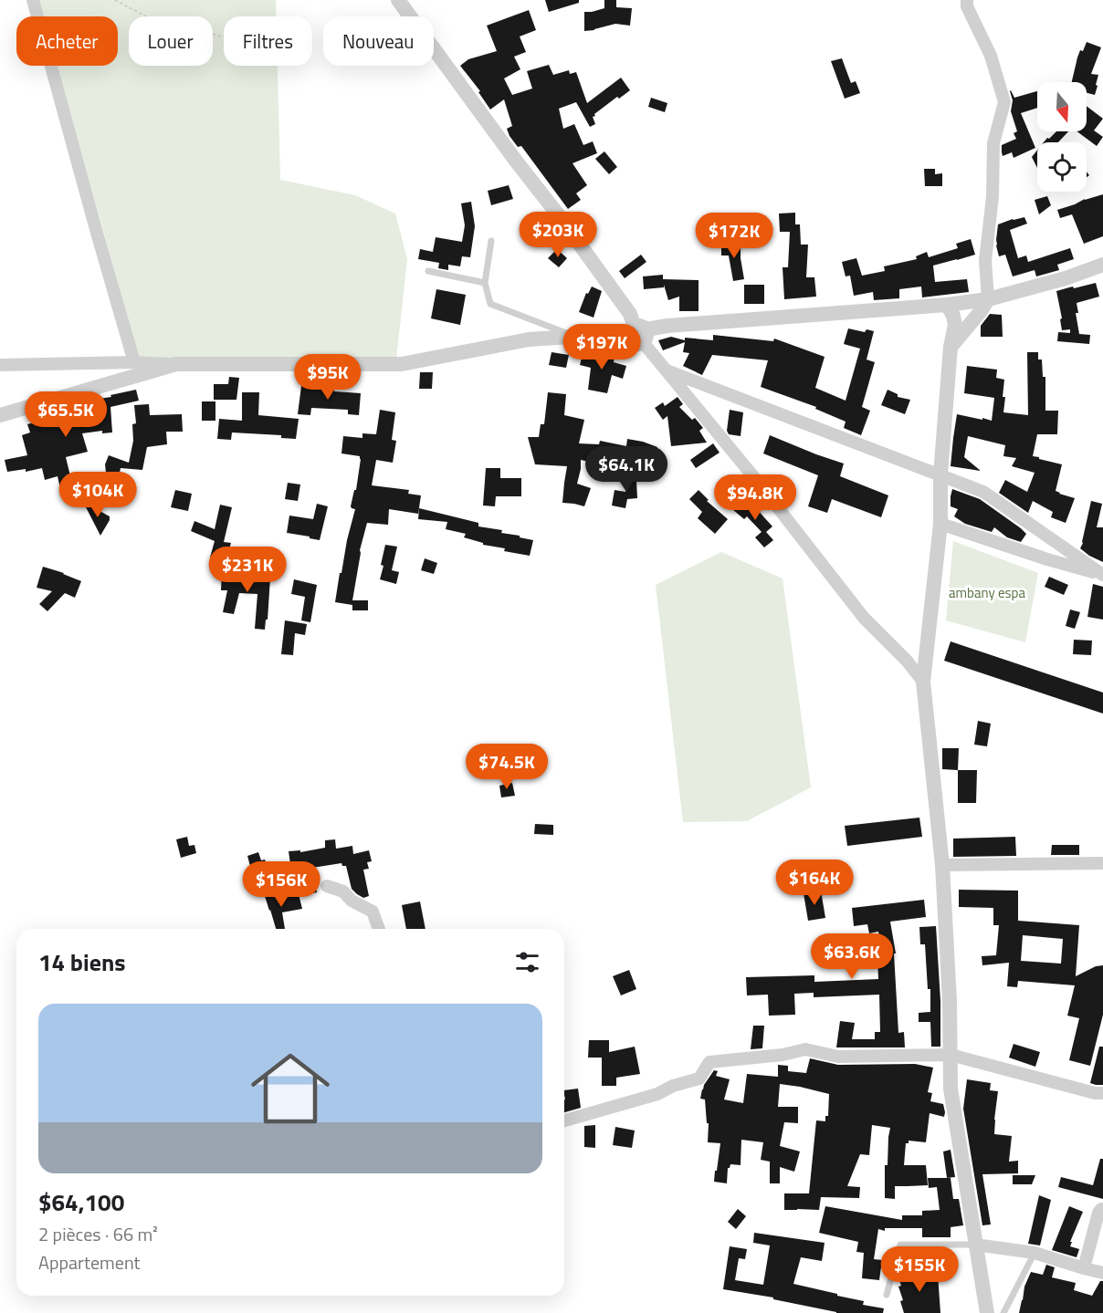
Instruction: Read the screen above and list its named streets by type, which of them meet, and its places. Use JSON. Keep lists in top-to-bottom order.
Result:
{
  "parks": ["ambany espa"],
  "north": "bottom",
  "page": {
    "chip": [
      "Acheter",
      "Louer",
      "Filtres",
      "Nouveau"
    ],
    "price": [
      "$203K",
      "$172K",
      "$197K",
      "$95K",
      "$65.5K",
      "$64.1K",
      "$104K",
      "$94.8K",
      "$231K",
      "$74.5K",
      "$164K",
      "$156K",
      "$63.6K",
      "$155K"
    ],
    "heading": "14 biens",
    "list": [
      {
        "name": "$64,100",
        "note": "2 pièces · 66 m² · Appartement"
      }
    ]
  }
}
